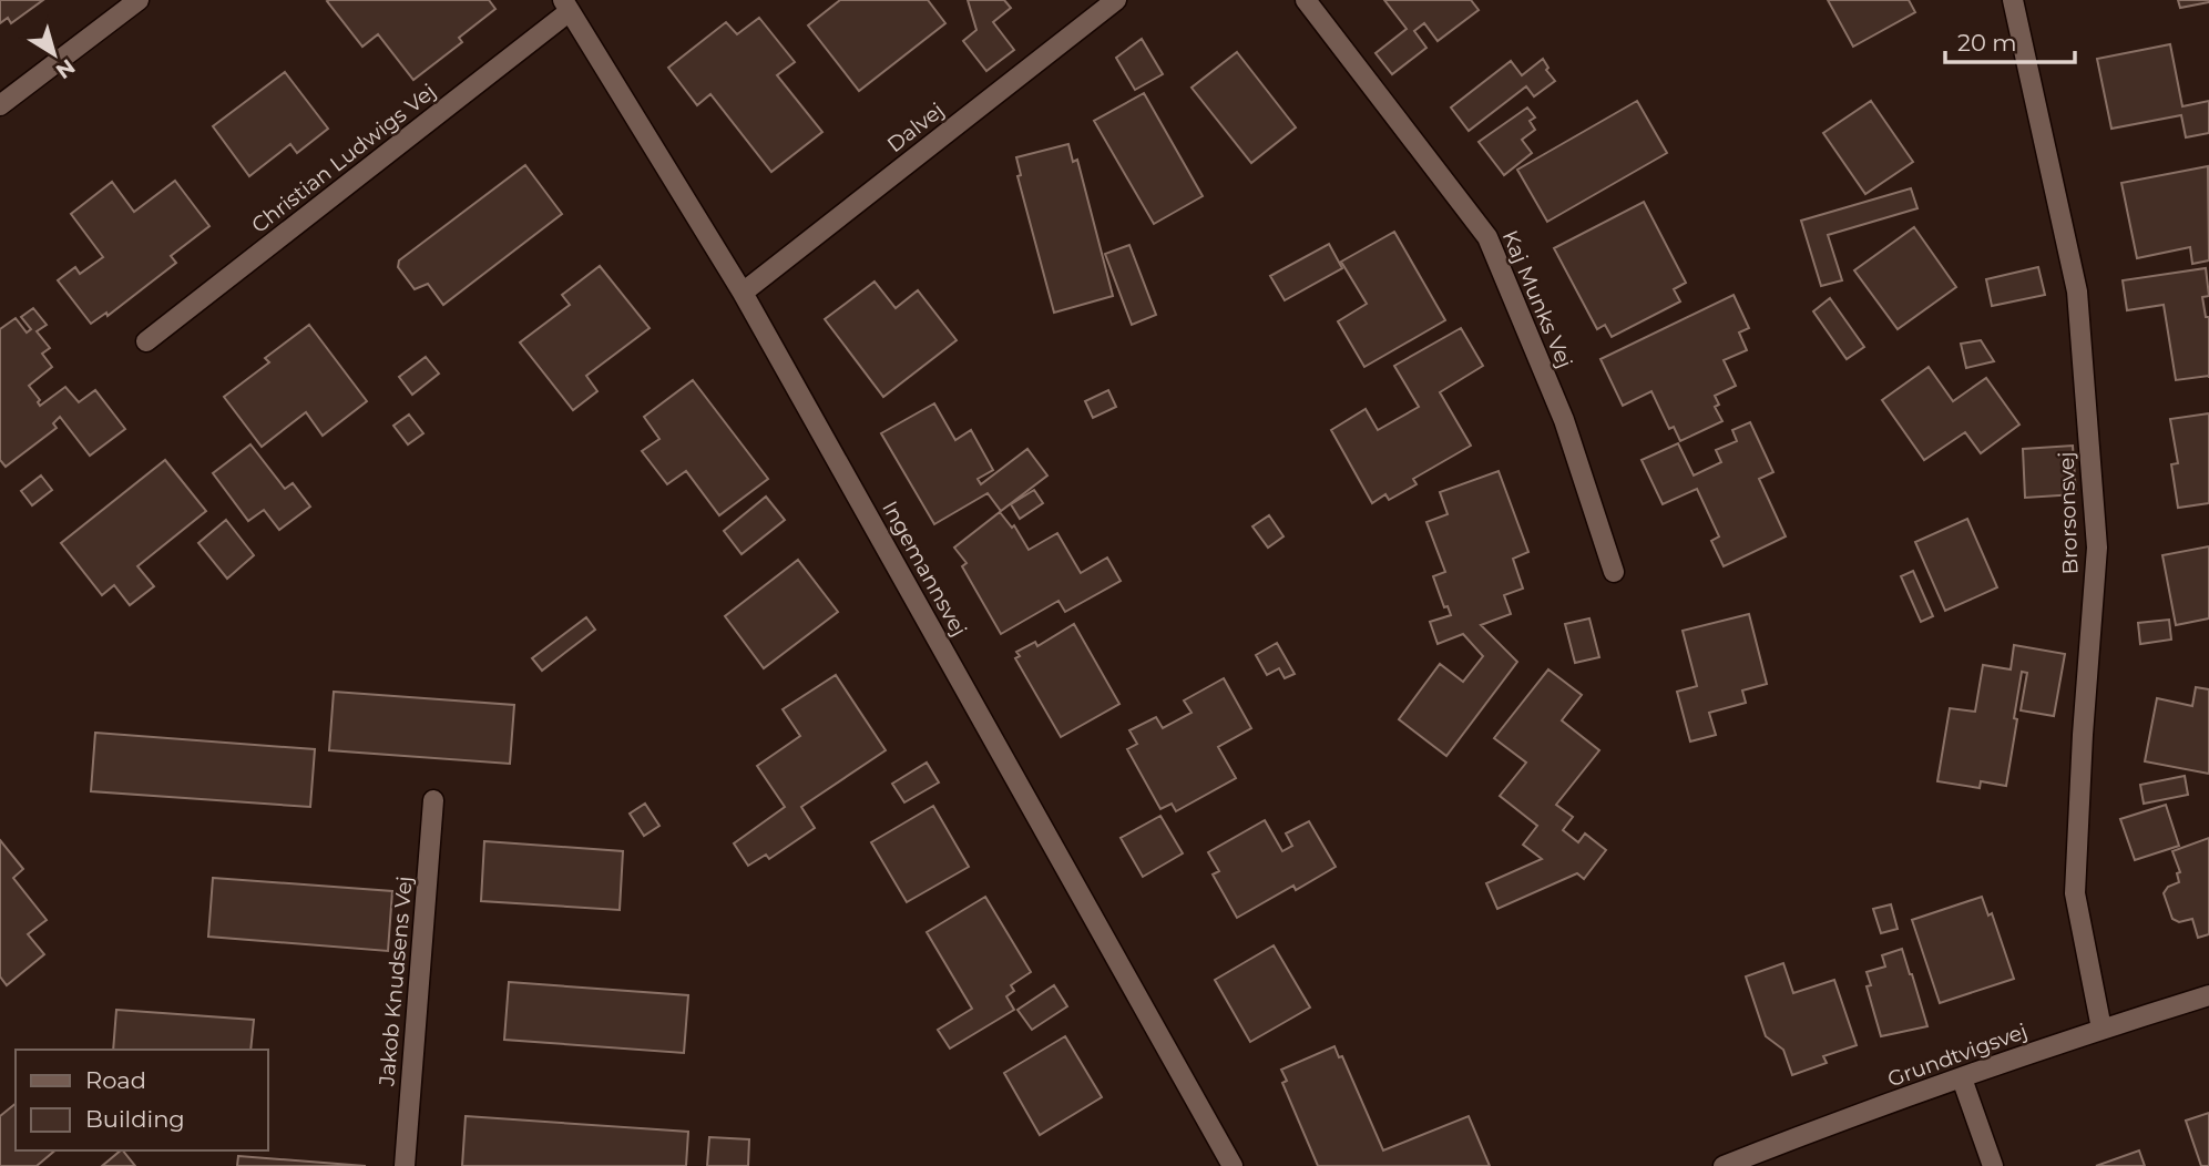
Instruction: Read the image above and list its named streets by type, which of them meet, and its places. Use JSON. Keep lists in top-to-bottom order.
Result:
{
  "streets": {
    "street": [
      "Dalvej",
      "Christian Ludwigs Vej",
      "Kaj Munks Vej",
      "Brorsonsvej",
      "Ingemannsvej",
      "Jakob Knudsens Vej",
      "Grundtvigsvej"
    ]
  },
  "crossings": [
    ["Dalvej", "Ingemannsvej"],
    ["Christian Ludwigs Vej", "Ingemannsvej"],
    ["Brorsonsvej", "Grundtvigsvej"]
  ],
  "legend": ["Road", "Building"],
  "scale_bar": "20 m",
  "north": "bottom right"
}
